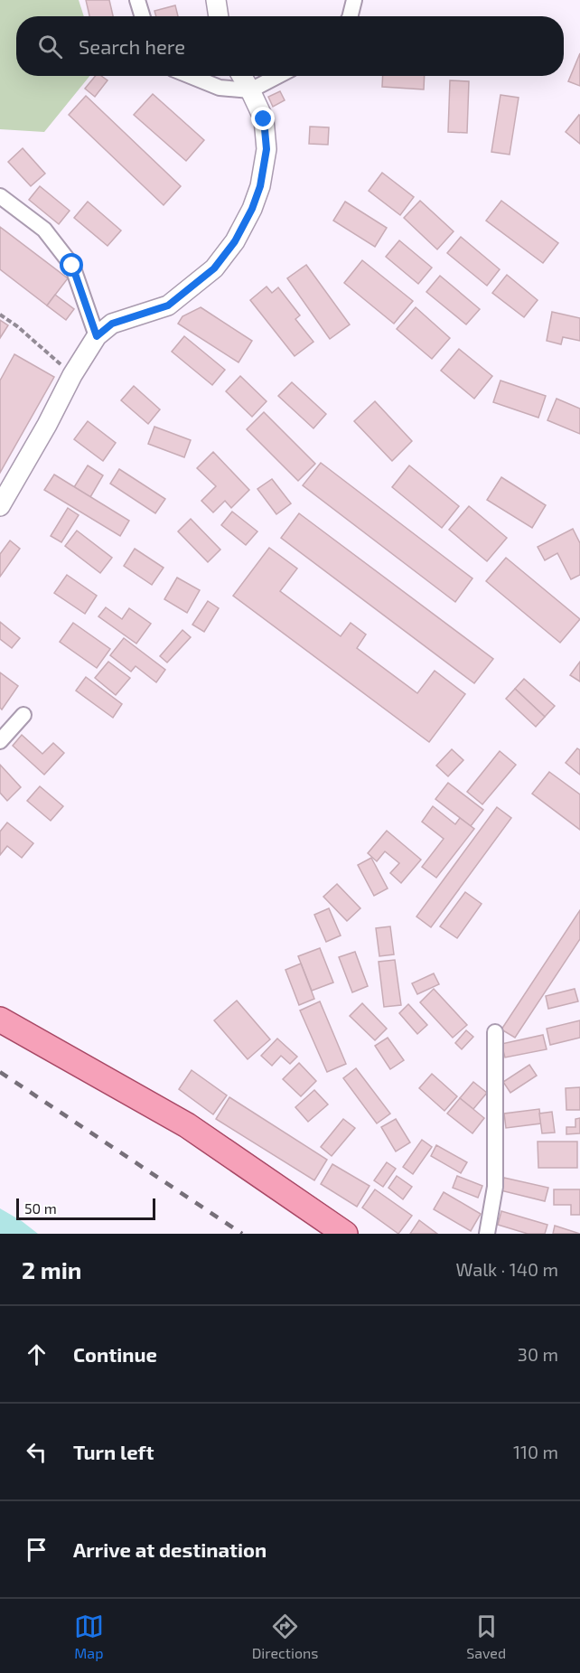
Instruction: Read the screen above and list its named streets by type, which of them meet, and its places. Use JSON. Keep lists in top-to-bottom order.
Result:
{
  "scale_bar": "50 m",
  "page": {
    "search": "Search here",
    "scale": "50 m",
    "heading": ["2 min", "Walk · 140 m"],
    "list": [
      ["Continue", "30 m"],
      ["Turn left", "110 m"],
      "Arrive at destination"
    ],
    "nav": ["Map", "Directions", "Saved"]
  }
}
